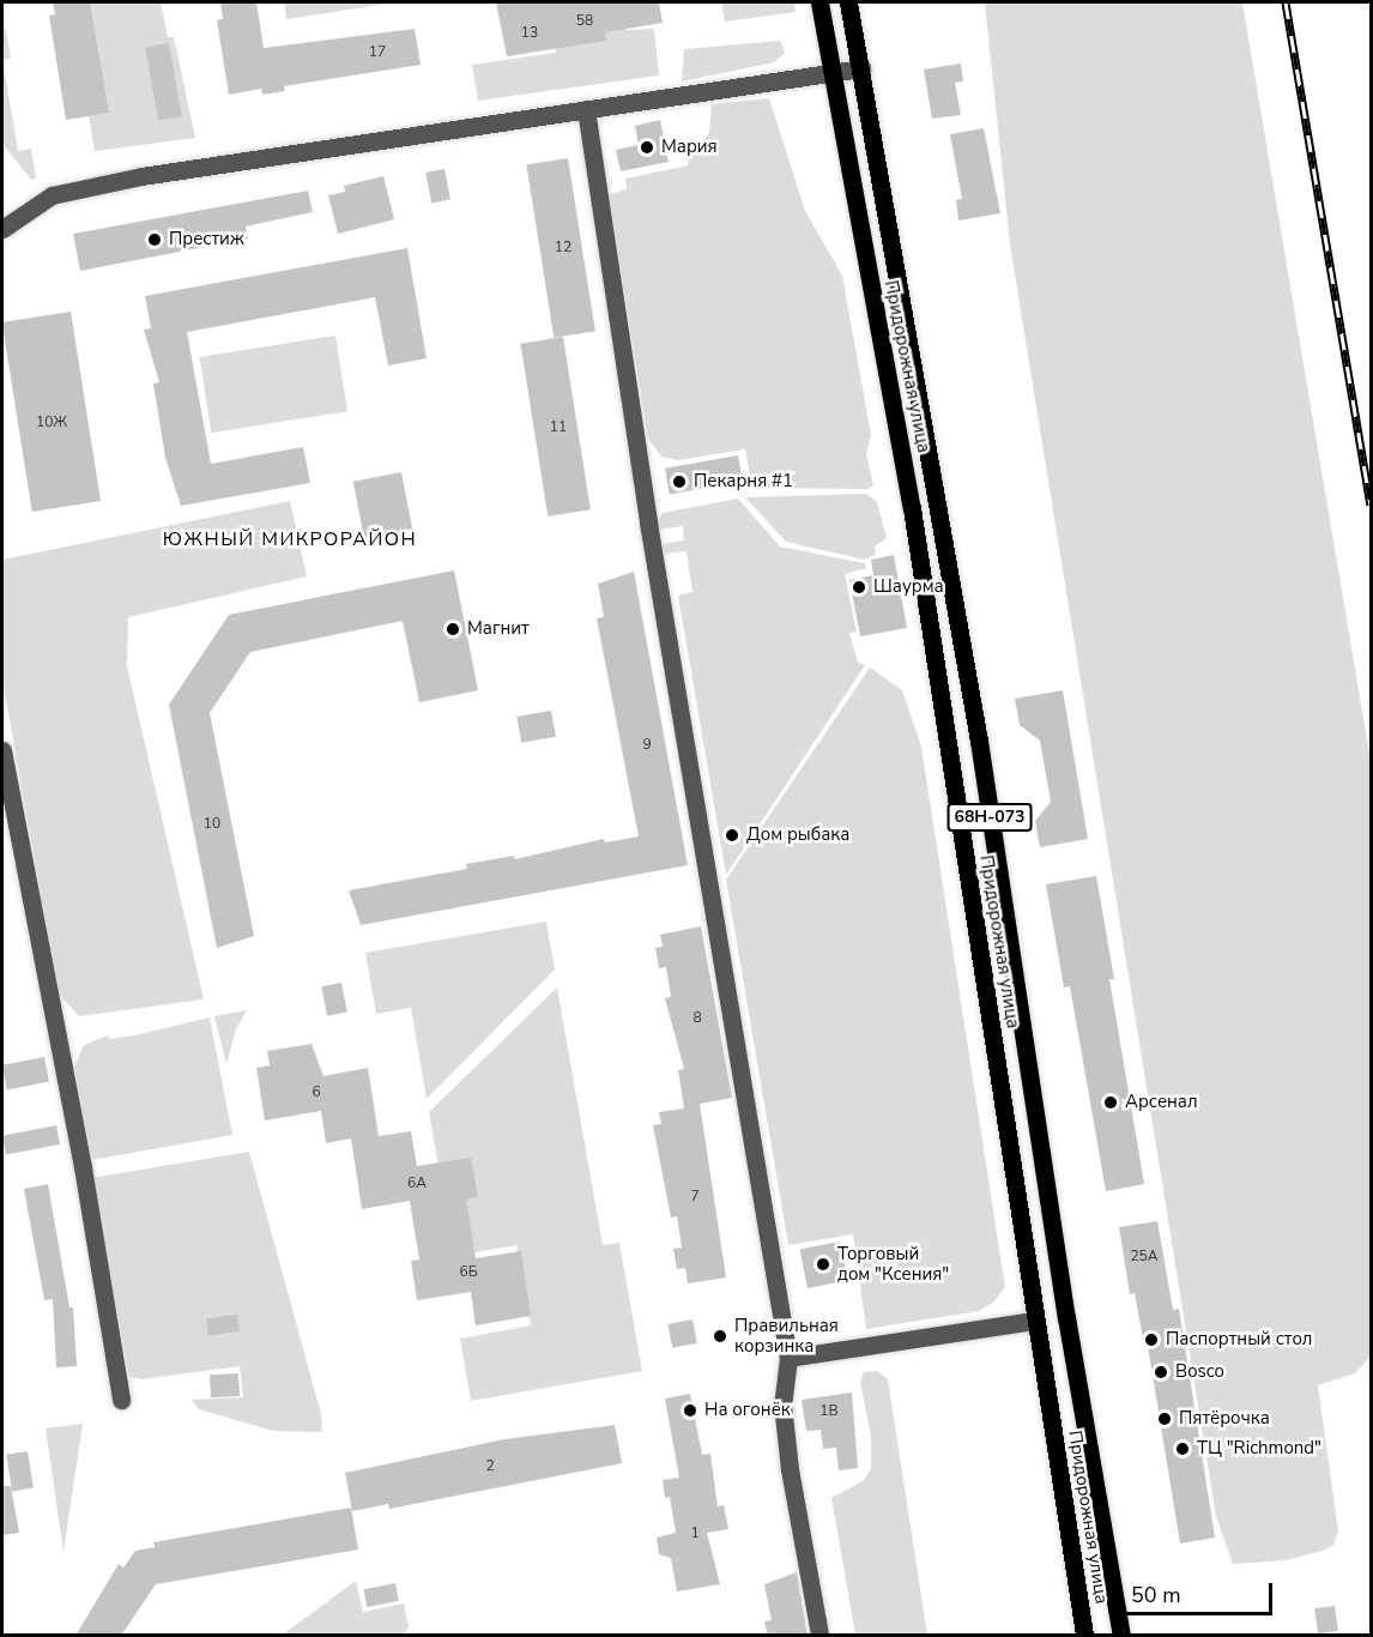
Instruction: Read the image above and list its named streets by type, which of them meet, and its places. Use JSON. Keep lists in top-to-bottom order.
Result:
{
  "streets": {
    "main road": ["Придорожная улица", "68Н-073"]
  },
  "districts": ["ЮЖНЫЙ МИКРОРАЙОН"],
  "places": [
    "Мария",
    "Престиж",
    "Пекарня #1",
    "Шаурма",
    "Магнит",
    "Дом рыбака",
    "Арсенал",
    "Торговый дом \"Ксения\"",
    "Правильная корзинка",
    "Паспортный стол",
    "Bosco",
    "На огонёк",
    "Пятёрочка",
    "ТЦ \"Richmond\""
  ],
  "house_numbers": [
    "58",
    "13",
    "17",
    "12",
    "10Ж",
    "11",
    "9",
    "10",
    "8",
    "6",
    "6А",
    "7",
    "25А",
    "6Б",
    "1В",
    "2",
    "1"
  ],
  "scale_bar": "50 m"
}
